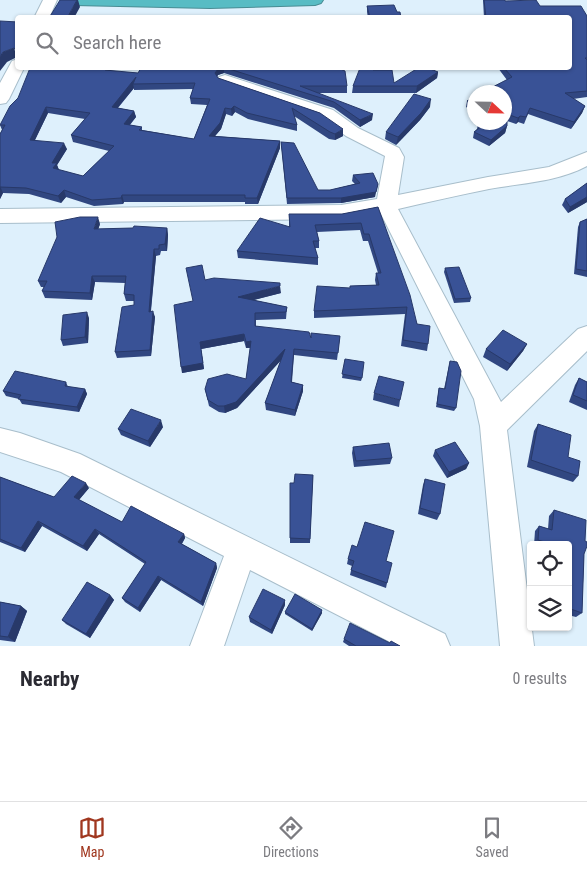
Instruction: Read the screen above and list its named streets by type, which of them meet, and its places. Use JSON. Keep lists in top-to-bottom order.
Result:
{
  "north": "right",
  "page": {
    "search": "Search here",
    "heading": ["Nearby", "0 results"],
    "nav": ["Map", "Directions", "Saved"]
  }
}
